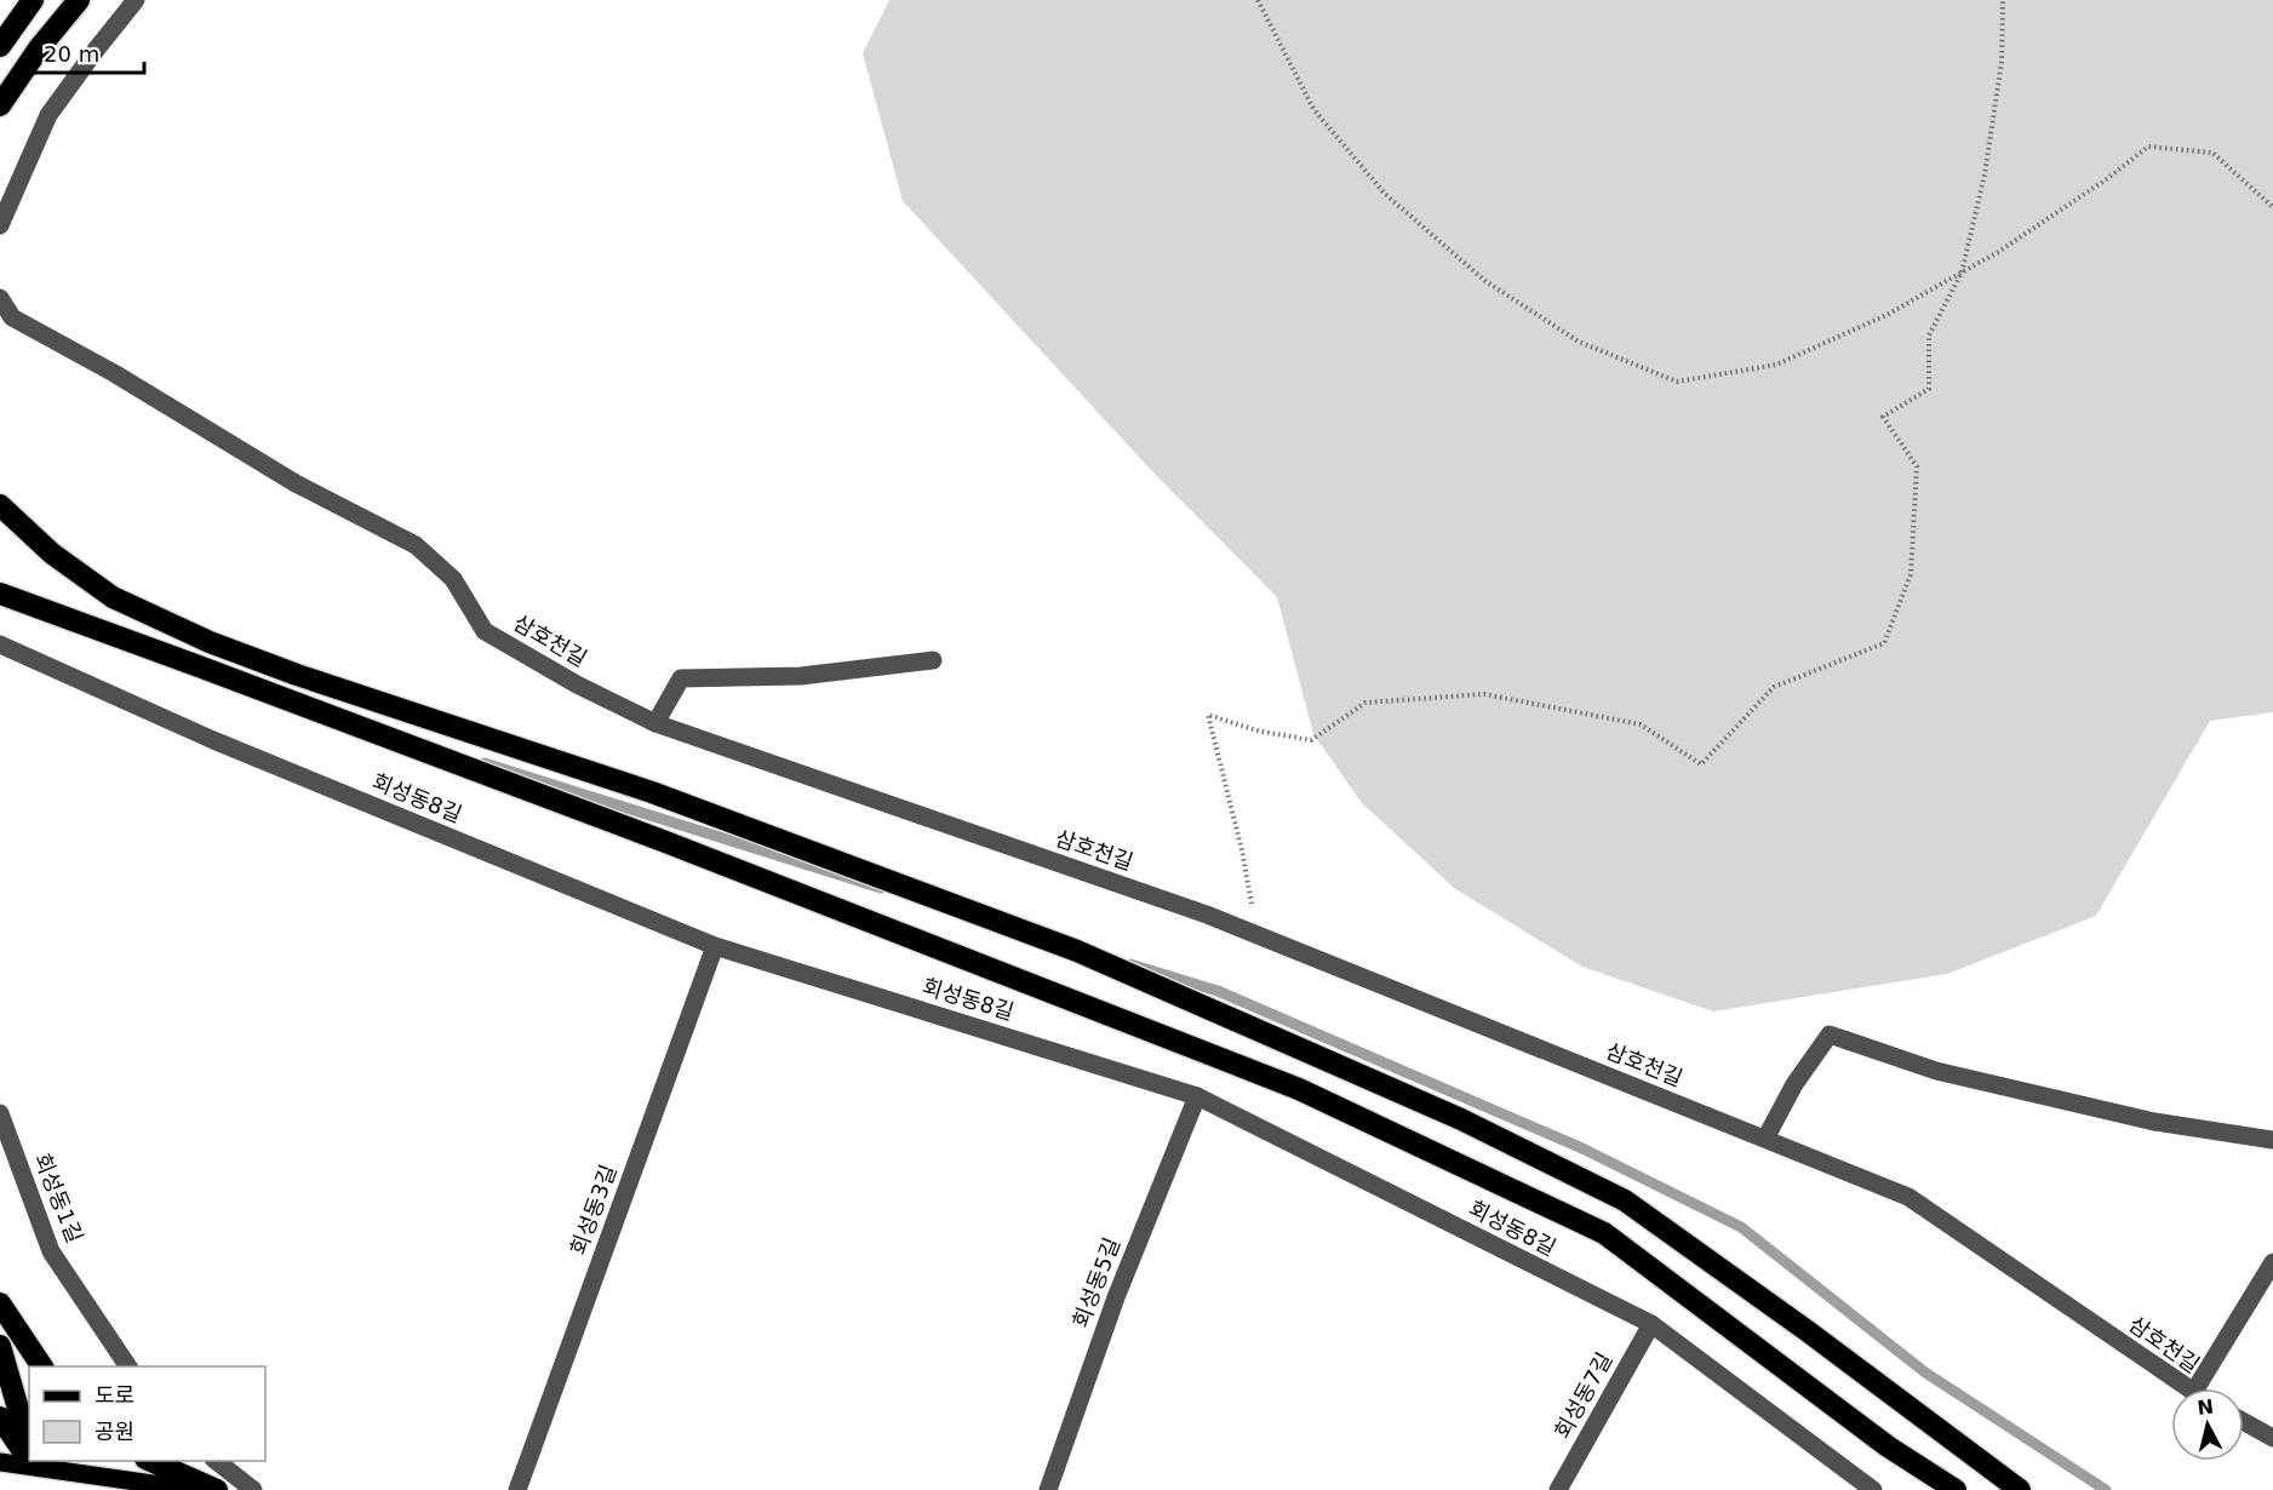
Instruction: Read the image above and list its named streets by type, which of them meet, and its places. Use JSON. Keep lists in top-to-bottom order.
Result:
{
  "streets": {
    "street": [
      "삼호천길",
      "회성동8길",
      "회성동1길",
      "회성동3길",
      "회성동5길",
      "회성동7길"
    ]
  },
  "crossings": [
    ["회성동8길", "회성동3길"],
    ["회성동8길", "회성동5길"],
    ["회성동8길", "회성동7길"]
  ],
  "legend": ["도로", "공원"],
  "scale_bar": "20 m",
  "north": "top"
}
